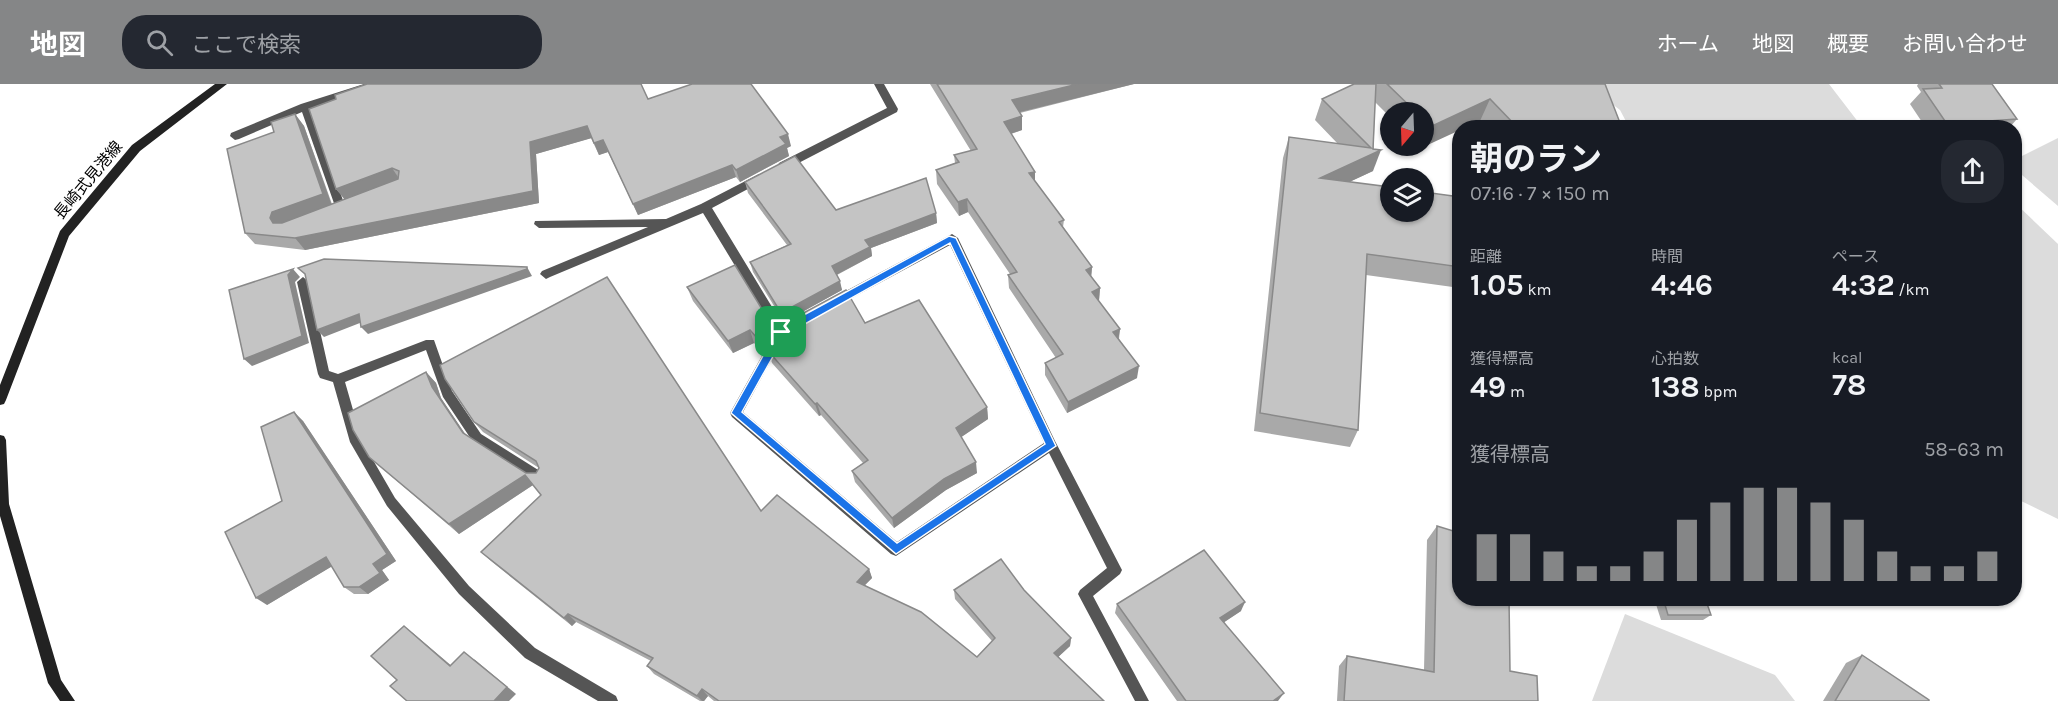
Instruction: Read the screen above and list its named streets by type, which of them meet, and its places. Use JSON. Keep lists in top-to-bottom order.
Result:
{
  "streets": {
    "main road": ["長崎式見港線"]
  },
  "north": "bottom",
  "page": {
    "header": "地図",
    "search": "ここで検索",
    "nav": [
      "ホーム",
      "地図",
      "概要",
      "お問い合わせ"
    ],
    "heading": ["朝のラン", "07:16 · 7 × 150 m"],
    "stats": [
      ["距離", "1.05 km"],
      ["時間", "4:46"],
      ["ペース", "4:32 /km"],
      ["獲得標高", "49 m"],
      ["心拍数", "138 bpm"],
      ["kcal", "78"]
    ],
    "chart": ["獲得標高", "58–63 m"]
  }
}
